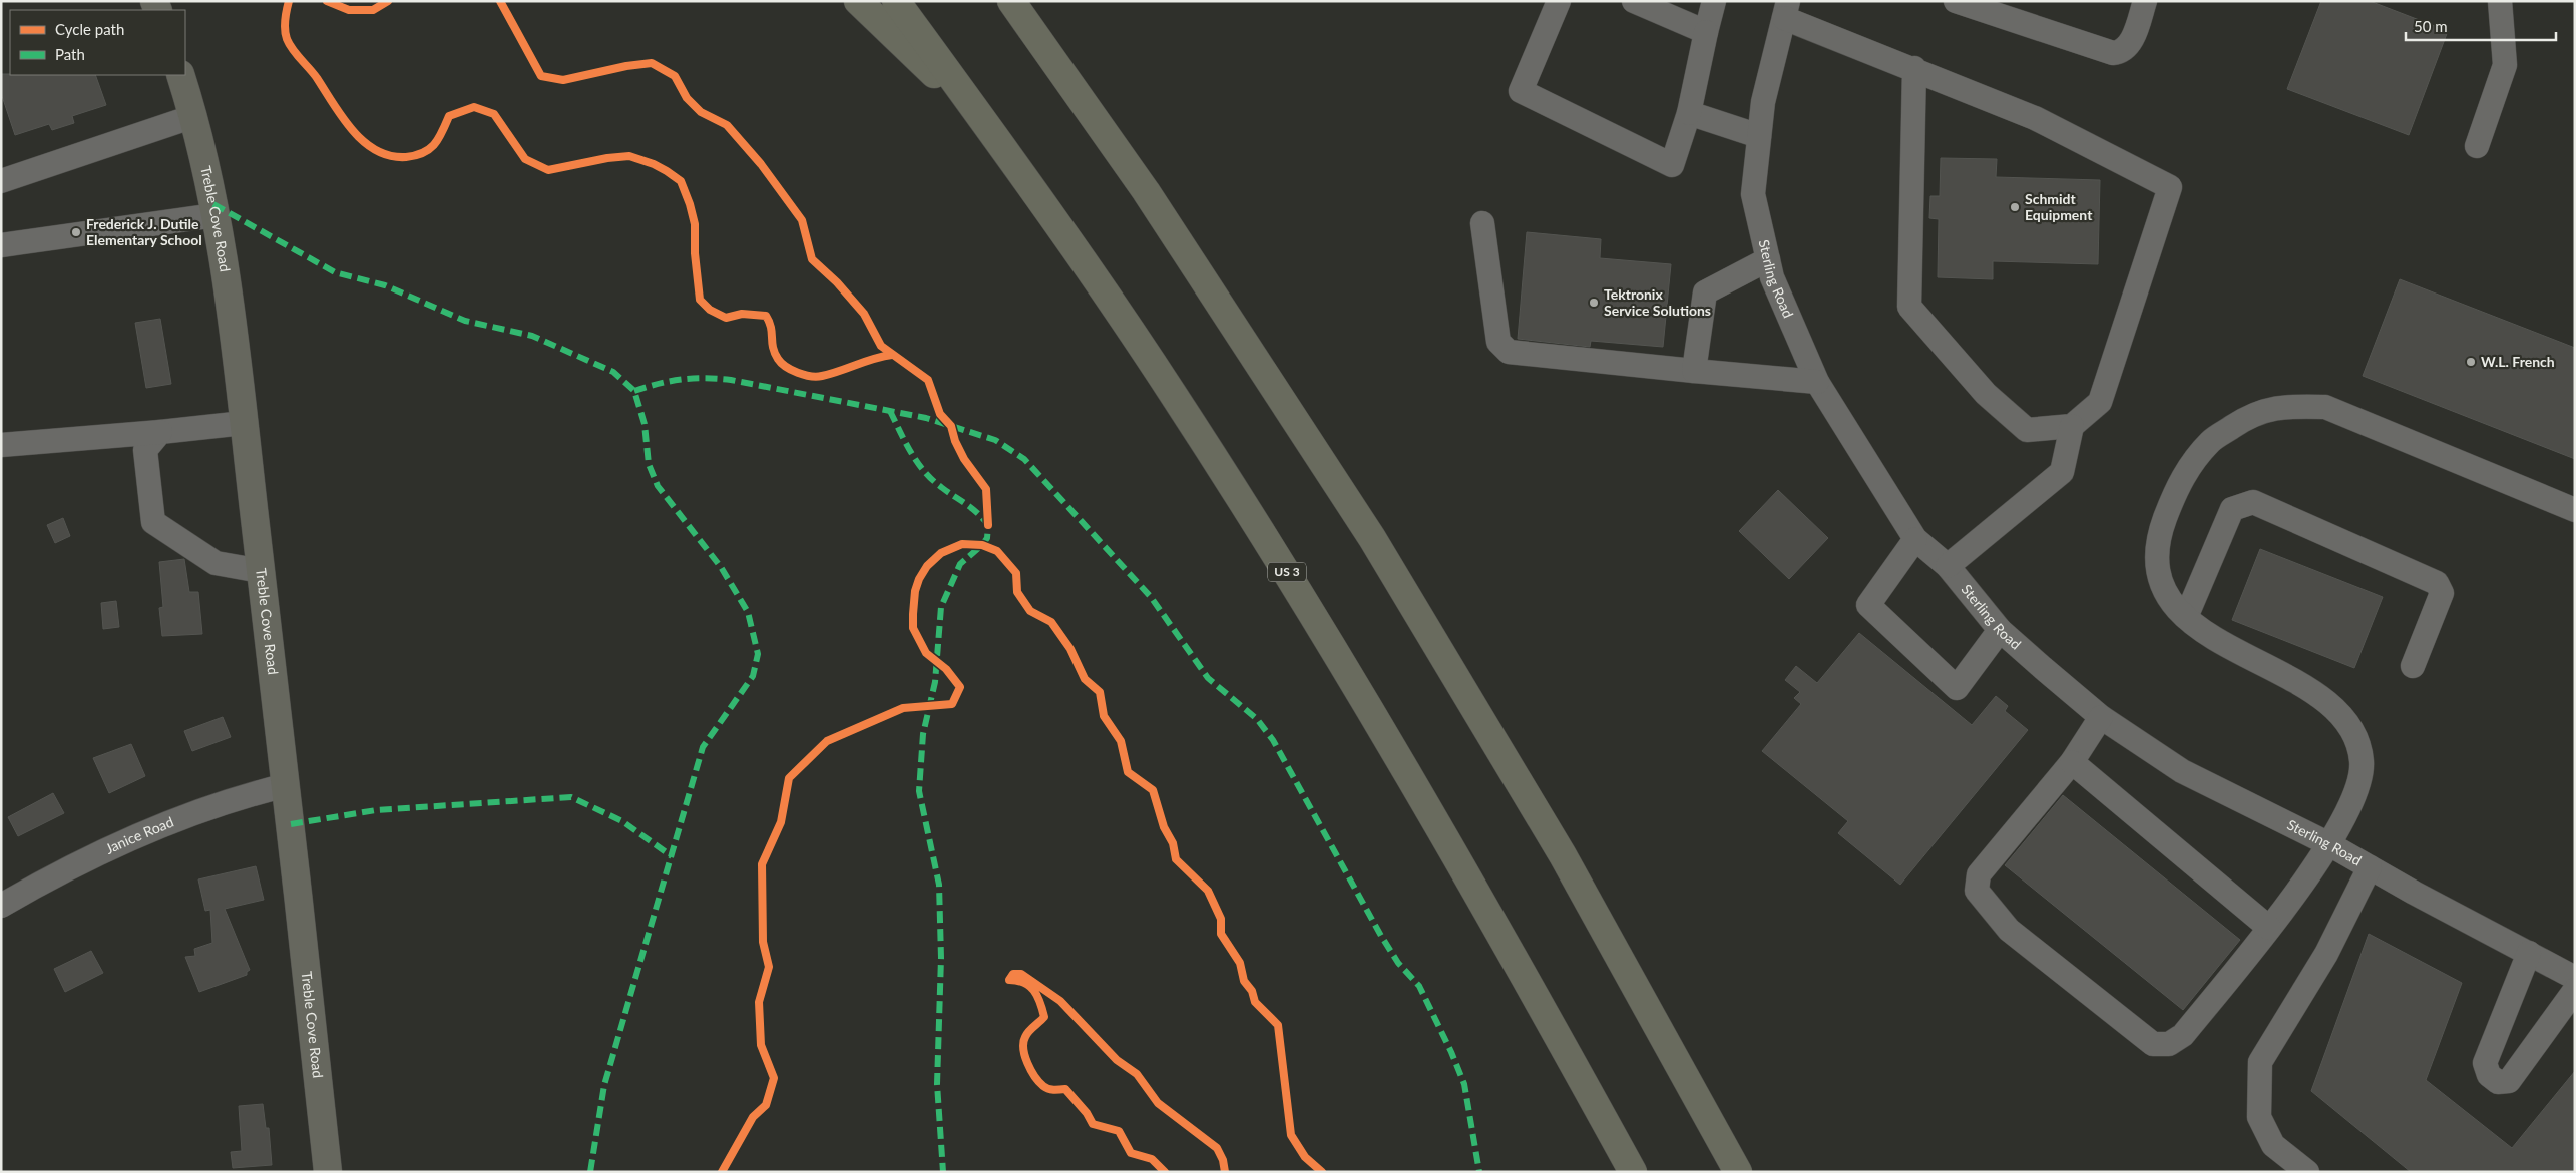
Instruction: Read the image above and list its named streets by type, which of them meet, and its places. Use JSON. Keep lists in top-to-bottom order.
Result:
{
  "streets": {
    "highway": ["US 3"],
    "main road": ["Treble Cove Road"],
    "street": ["Sterling Road", "Janice Road"]
  },
  "crossings": [
    ["Treble Cove Road", "Janice Road"]
  ],
  "places": [
    "Schmidt Equipment",
    "Frederick J. Dutile Elementary School",
    "Tektronix Service Solutions",
    "W.L. French"
  ],
  "legend": ["Cycle path", "Path"],
  "scale_bar": "50 m"
}
